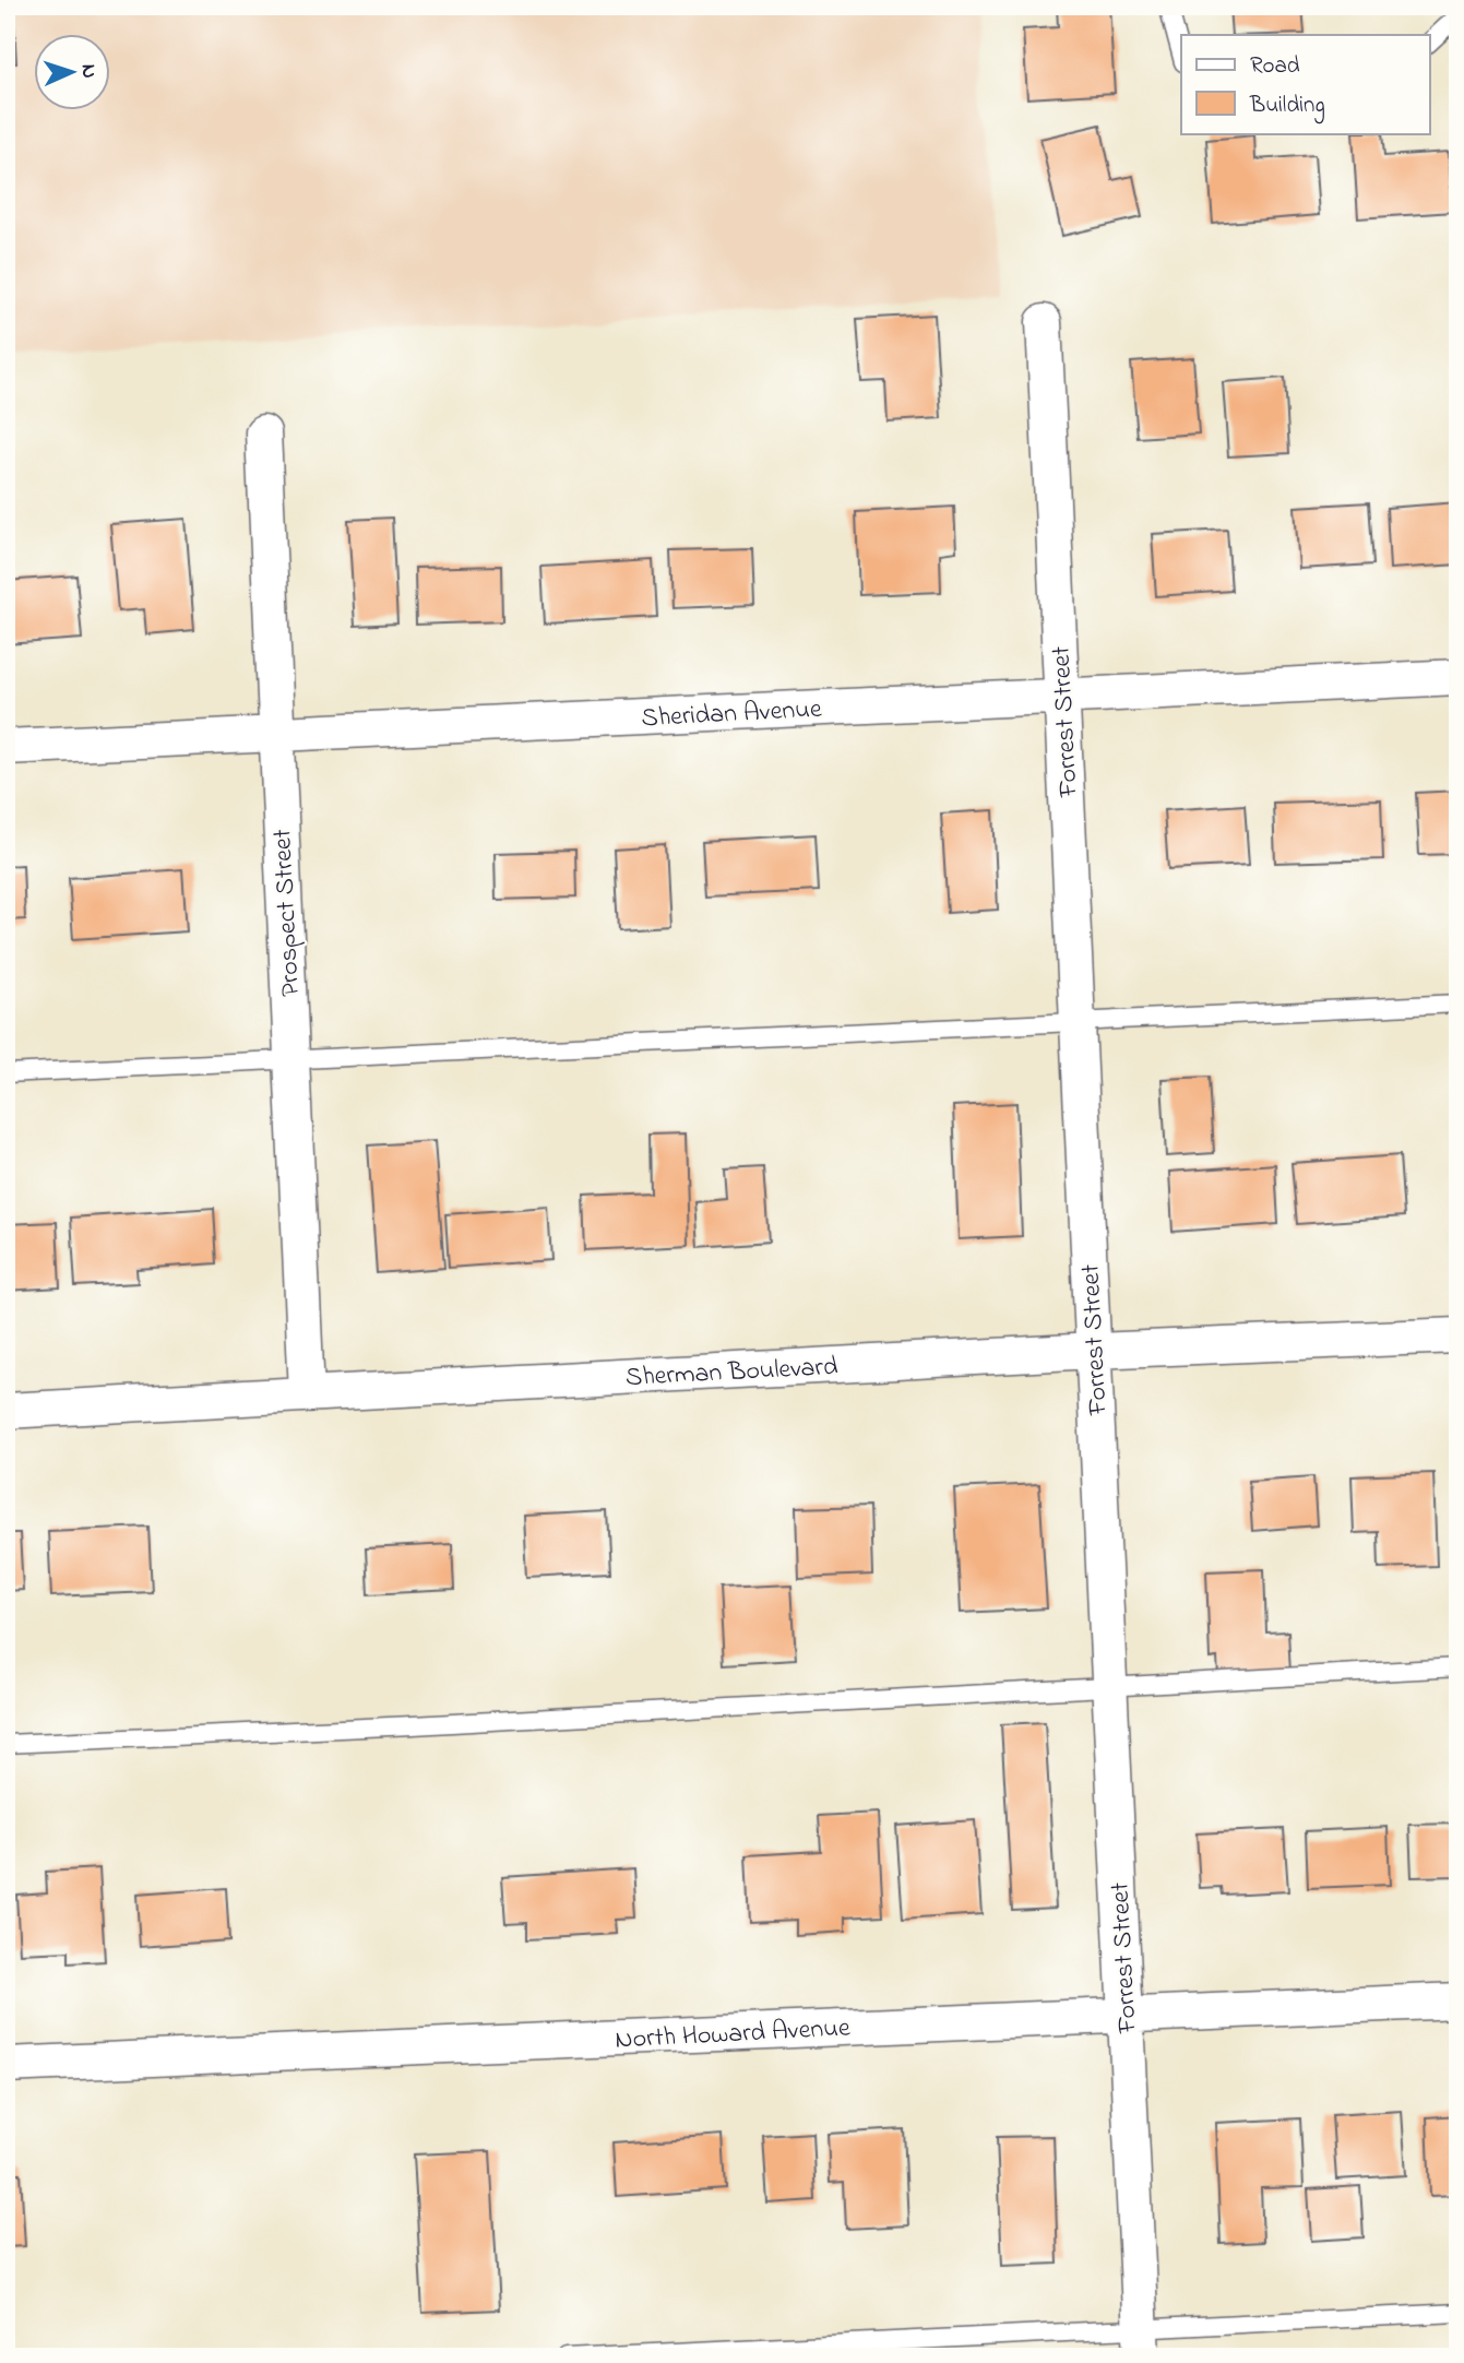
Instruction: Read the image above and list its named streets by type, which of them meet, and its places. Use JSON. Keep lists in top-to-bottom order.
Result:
{
  "streets": {
    "street": [
      "Sheridan Avenue",
      "Forrest Street",
      "Prospect Street",
      "Sherman Boulevard",
      "North Howard Avenue"
    ]
  },
  "crossings": [
    ["Sheridan Avenue", "Forrest Street"],
    ["Sheridan Avenue", "Prospect Street"],
    ["Forrest Street", "Sherman Boulevard"],
    ["Forrest Street", "North Howard Avenue"],
    ["Prospect Street", "Sherman Boulevard"]
  ],
  "legend": ["Road", "Building"],
  "north": "right"
}
